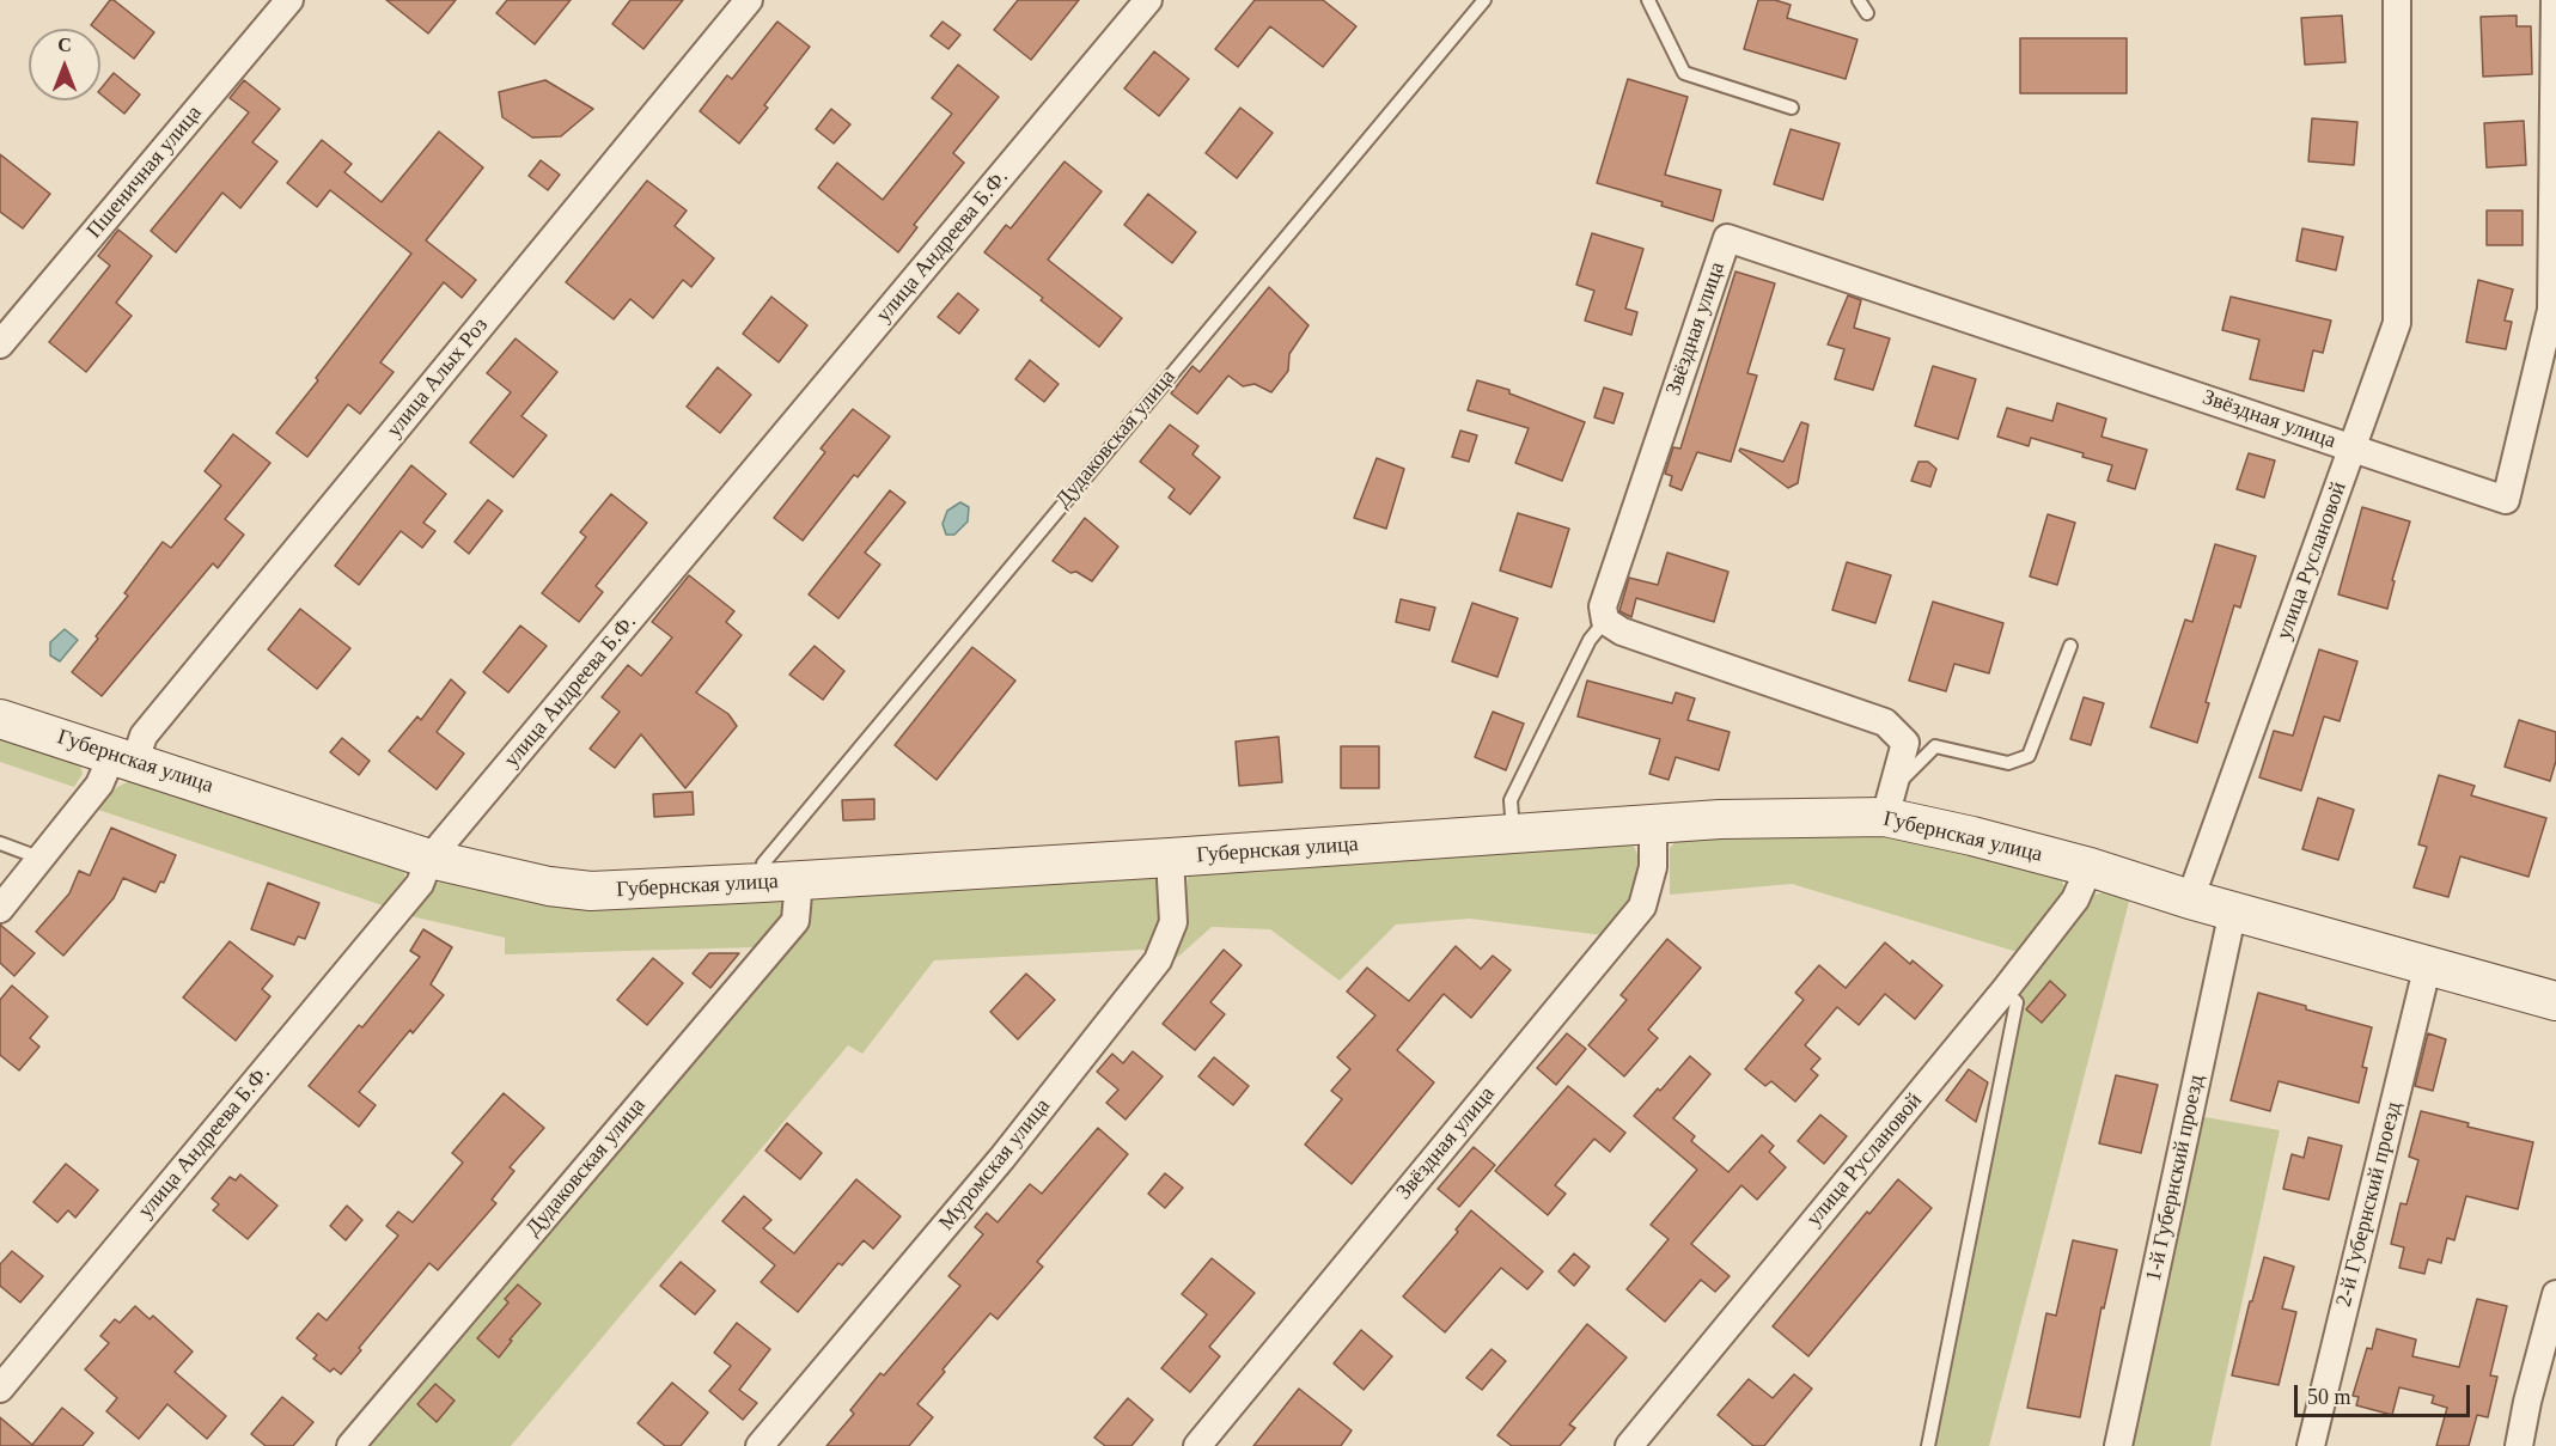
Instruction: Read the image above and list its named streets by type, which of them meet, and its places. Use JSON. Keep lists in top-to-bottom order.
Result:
{
  "streets": {
    "street": [
      "Пшеничная улица",
      "улица Андреева Б.Ф.",
      "Звёздная улица",
      "улица Алых Роз",
      "Дудаковская улица",
      "улица Руслановой",
      "Губернская улица",
      "Муромская улица",
      "1-й Губернский проезд",
      "2-й Губернский проезд"
    ]
  },
  "crossings": [
    ["улица Андреева Б.Ф.", "Губернская улица"],
    ["Звёздная улица", "улица Руслановой"],
    ["Звёздная улица", "Губернская улица"],
    ["улица Алых Роз", "Губернская улица"],
    ["Дудаковская улица", "Губернская улица"],
    ["улица Руслановой", "Губернская улица"],
    ["Губернская улица", "Муромская улица"],
    ["Губернская улица", "1-й Губернский проезд"],
    ["Губернская улица", "2-й Губернский проезд"]
  ],
  "scale_bar": "50 m",
  "north": "top"
}
